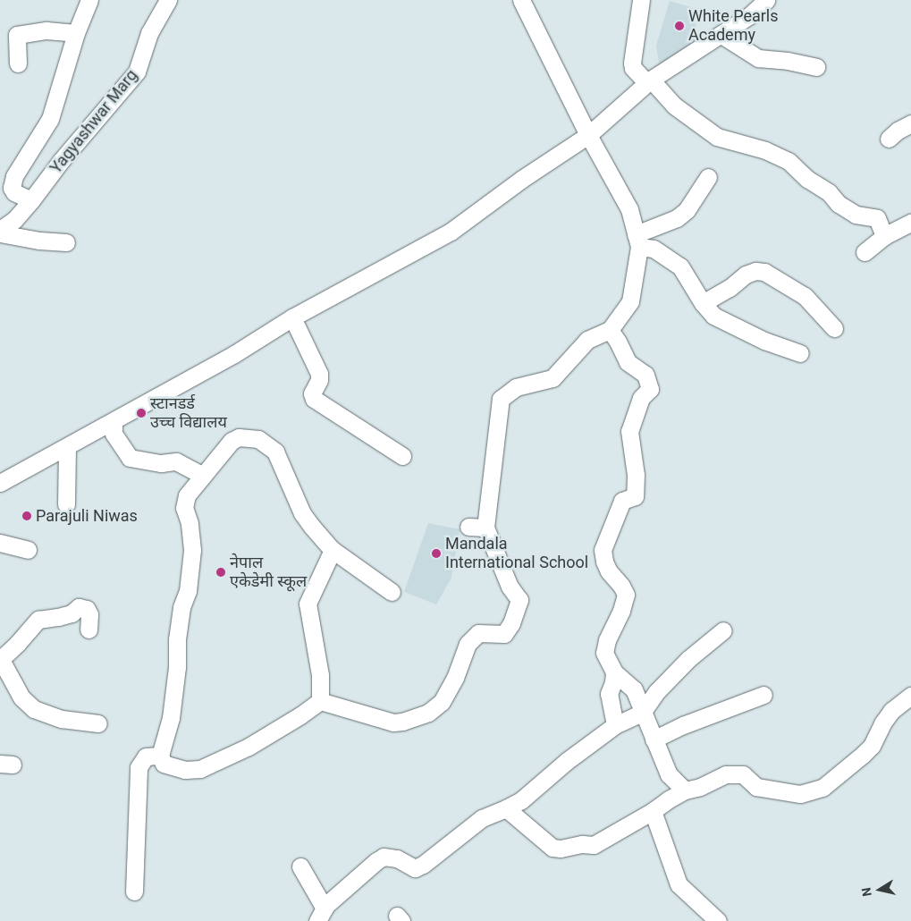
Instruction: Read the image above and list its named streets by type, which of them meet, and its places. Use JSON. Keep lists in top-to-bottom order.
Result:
{
  "streets": {
    "street": ["Yagyashwar Marg"]
  },
  "places": [
    "White Pearls Academy",
    "स्टानडर्ड उच्च विद्यालय",
    "Parajuli Niwas",
    "Mandala International School",
    "नेपाल एकेडेमी स्कूल"
  ],
  "north": "left"
}
